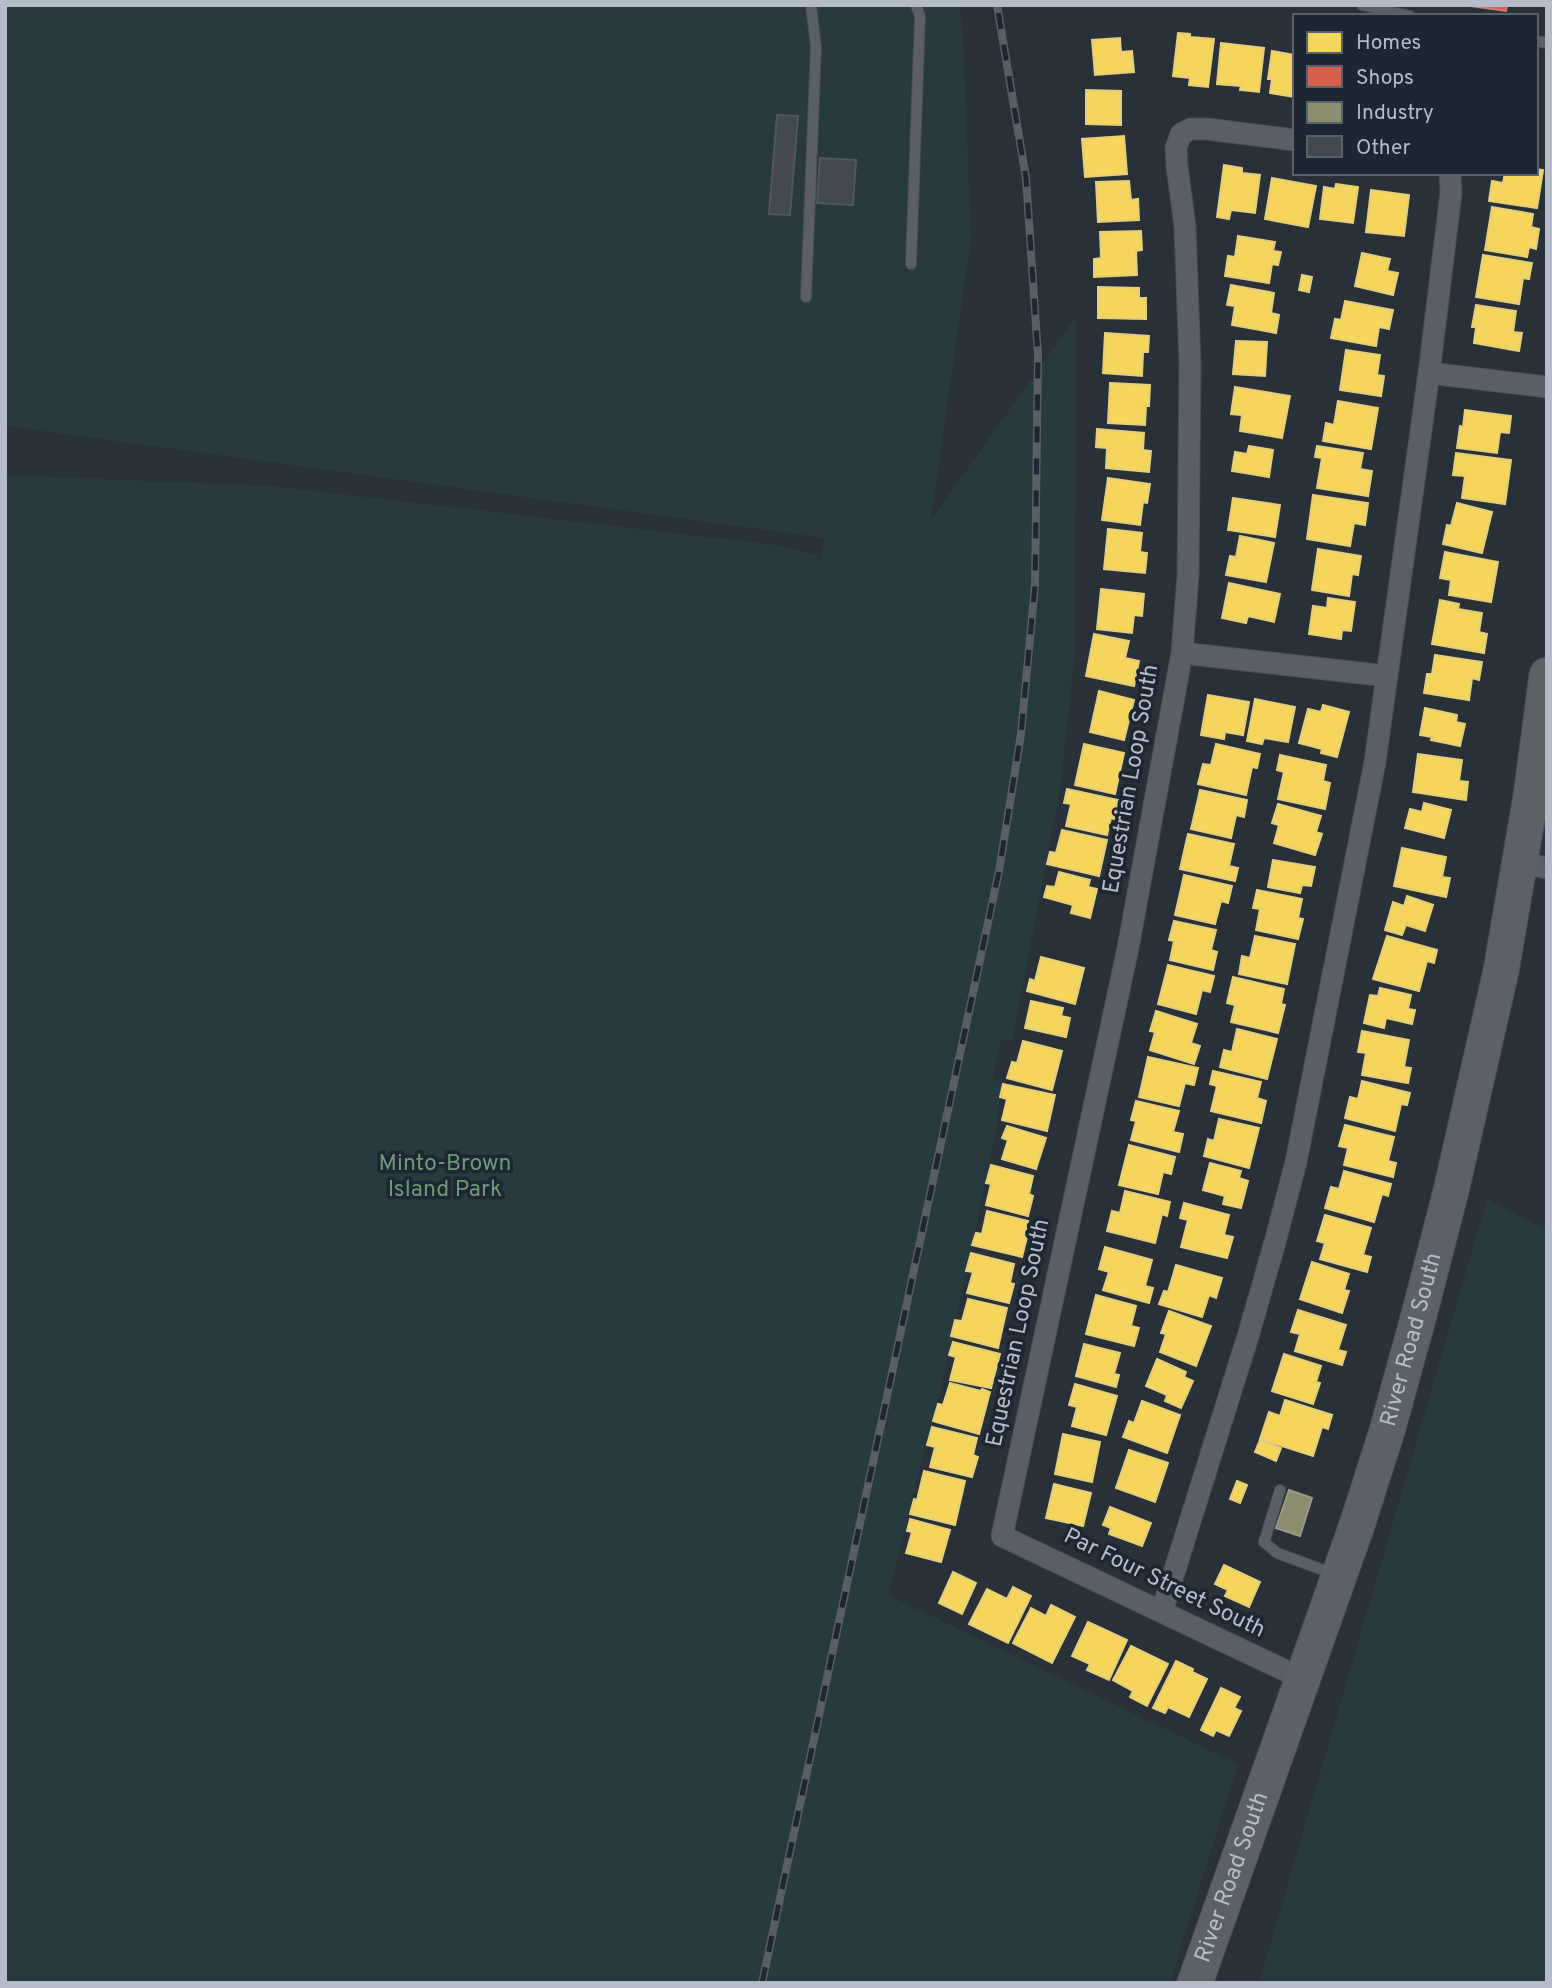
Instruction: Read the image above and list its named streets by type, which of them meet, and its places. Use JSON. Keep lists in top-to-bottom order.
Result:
{
  "streets": {
    "main road": ["River Road South"],
    "street": ["Equestrian Loop South", "Par Four Street South"]
  },
  "crossings": [
    ["Equestrian Loop South", "Par Four Street South"],
    ["River Road South", "Par Four Street South"]
  ],
  "parks": ["Minto-Brown Island Park"],
  "legend": [
    "Homes",
    "Shops",
    "Industry",
    "Other"
  ]
}
